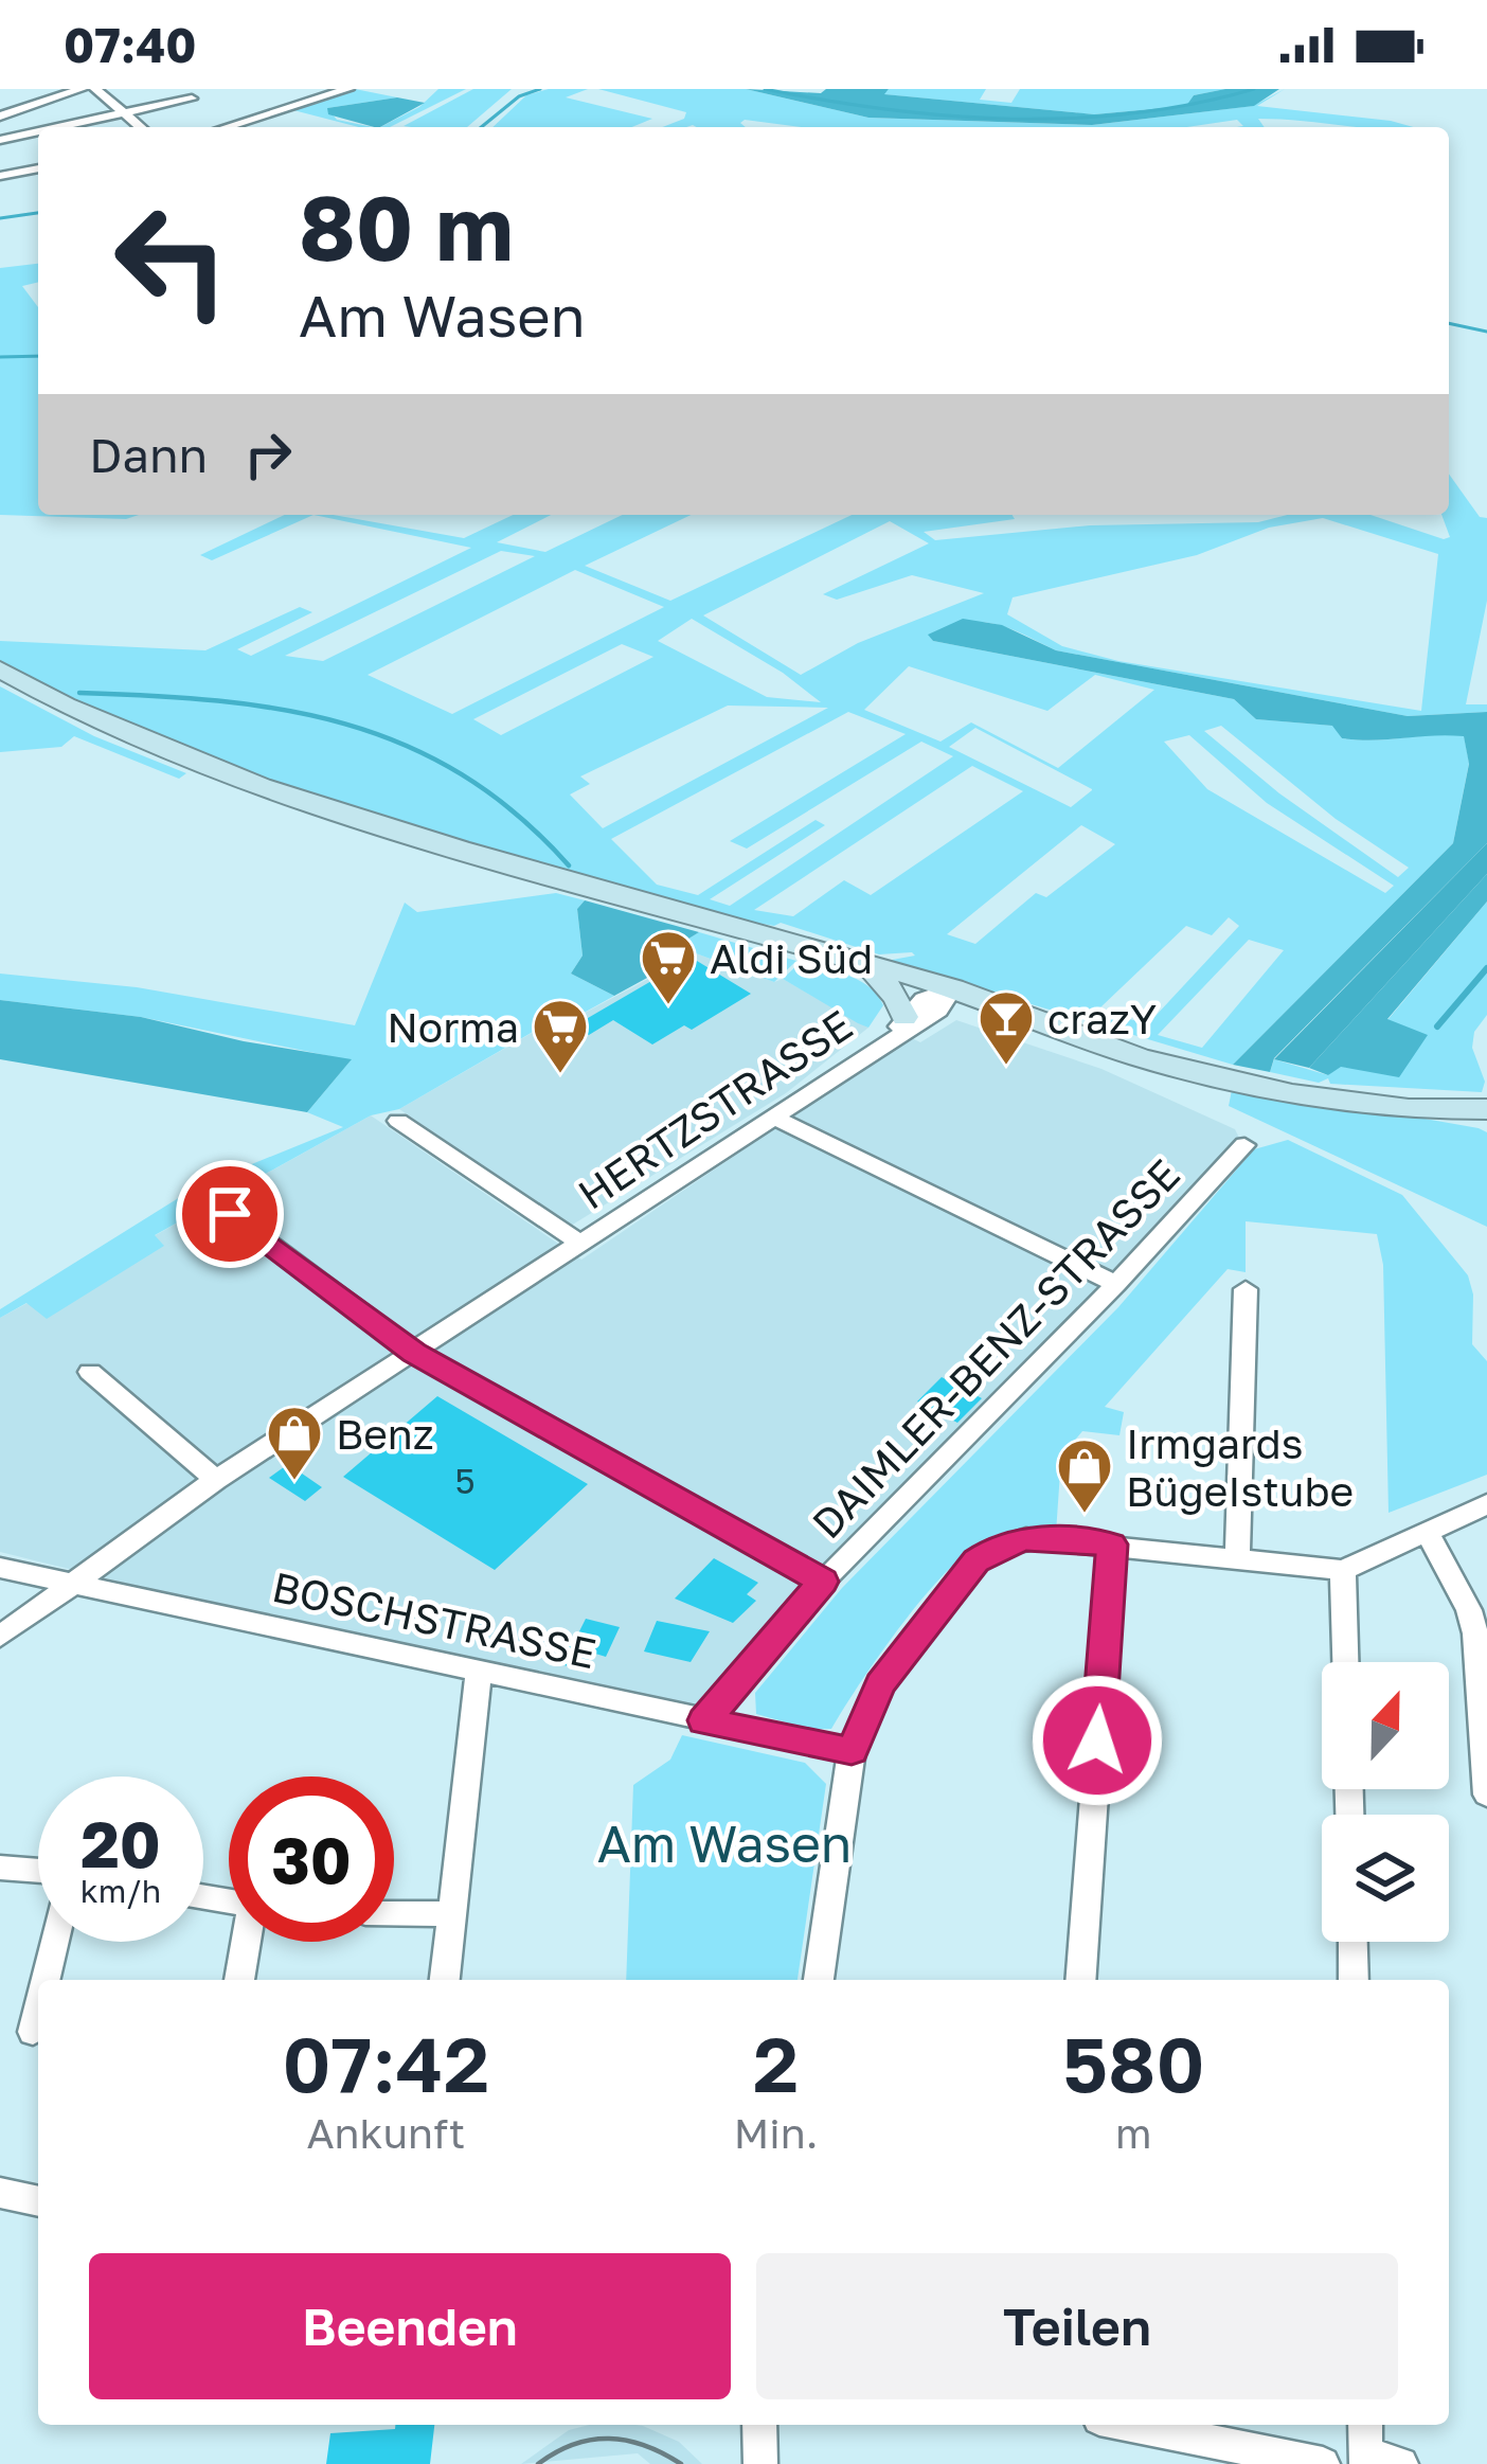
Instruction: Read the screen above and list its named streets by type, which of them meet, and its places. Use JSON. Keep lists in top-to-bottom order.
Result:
{
  "streets": {
    "street": ["HERTZSTRASSE", "DAIMLER-BENZ-STRASSE", "BOSCHSTRASSE"]
  },
  "crossings": [
    ["HERTZSTRASSE", "BOSCHSTRASSE"],
    ["DAIMLER-BENZ-STRASSE", "BOSCHSTRASSE"]
  ],
  "parks": ["Am Wasen"],
  "places": {
    "supermarket": ["Aldi Süd", "Norma"],
    "bar": ["crazY"],
    "shop": ["Benz", "Irmgards BügeIstube"]
  },
  "house_numbers": ["5"],
  "north": "top",
  "page": {
    "status": "07:40",
    "turn": ["80 m", "Am Wasen"],
    "then": "Dann",
    "speed": "20 km/h",
    "limit": "30",
    "eta": [
      "07:42",
      "Ankunft",
      "2",
      "Min.",
      "580",
      "m"
    ],
    "buttons": ["Beenden", "Teilen"]
  }
}
